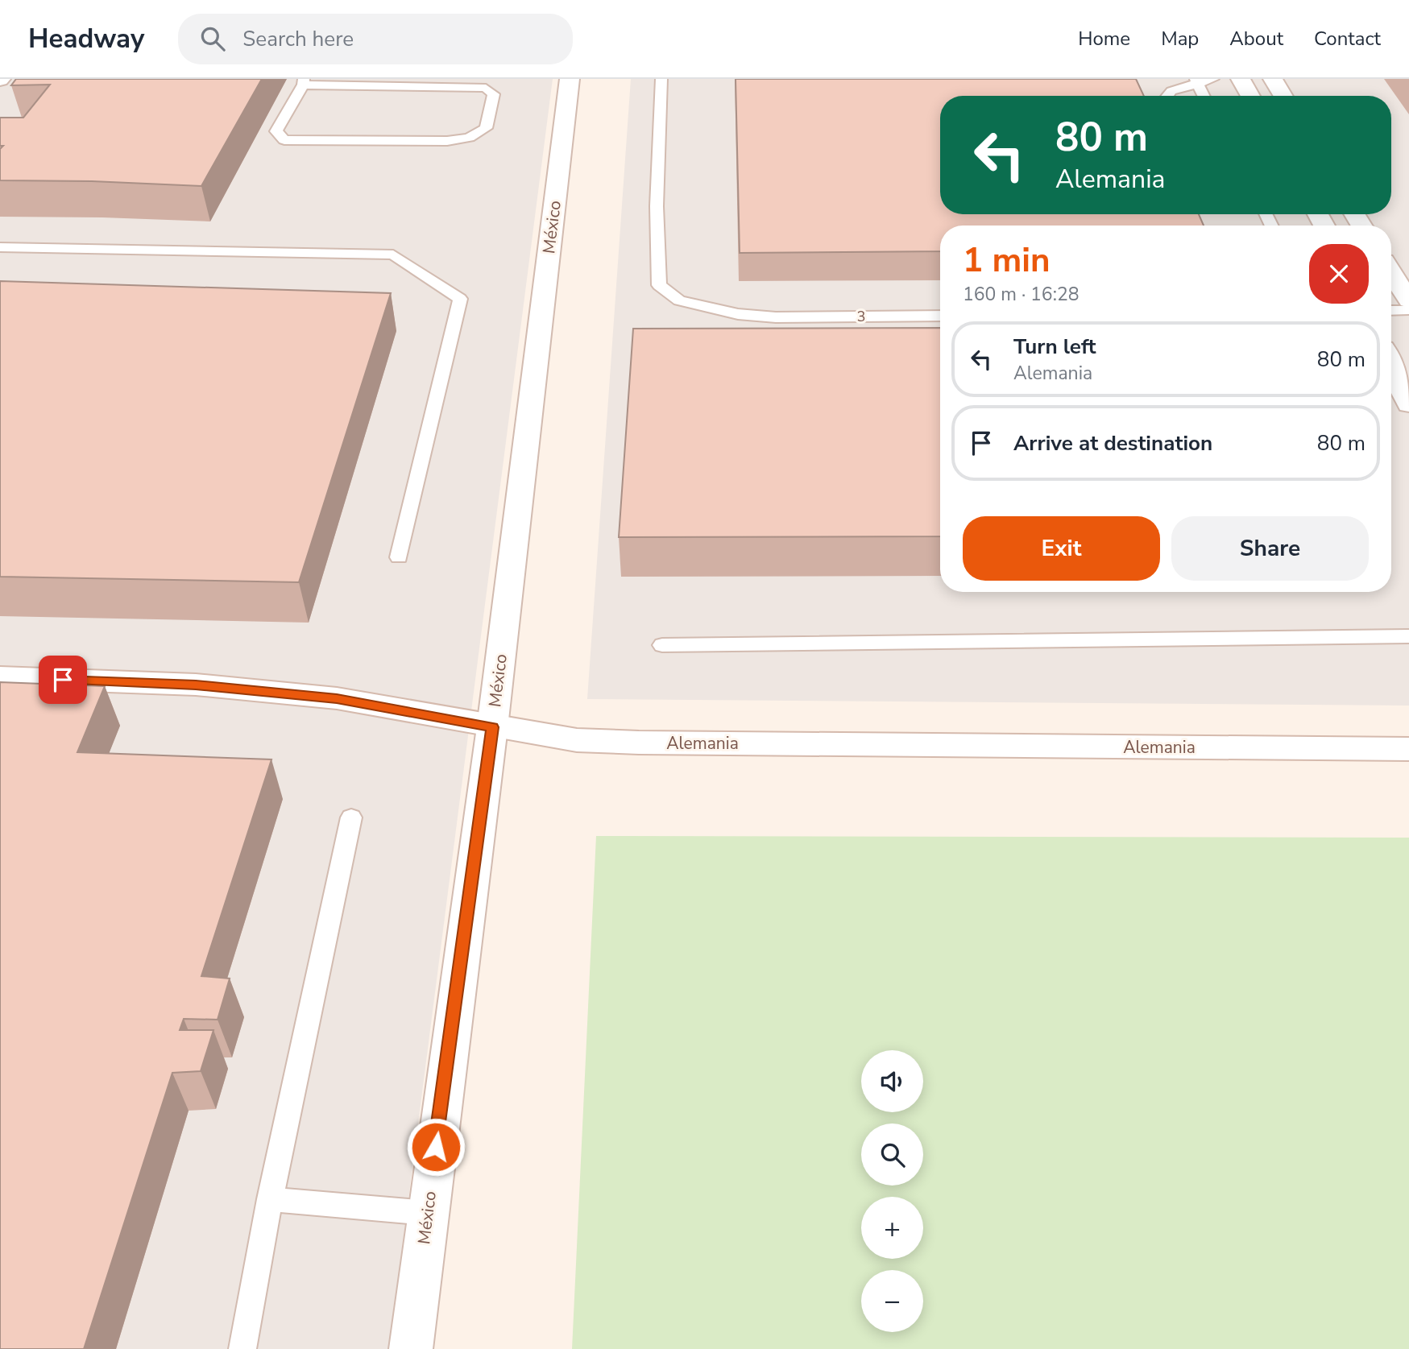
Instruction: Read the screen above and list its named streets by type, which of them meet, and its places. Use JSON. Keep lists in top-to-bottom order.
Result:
{
  "streets": {
    "street": ["México", "Alemania"],
    "lane": ["3"]
  },
  "crossings": [
    ["México", "Alemania"]
  ],
  "page": {
    "header": "Headway",
    "search": "Search here",
    "nav": [
      "Home",
      "Map",
      "About",
      "Contact"
    ],
    "turn": ["80 m", "Alemania"],
    "heading": ["1 min", "160 m · 16:28"],
    "list": [
      {
        "name": "Turn left",
        "note": "Alemania",
        "value": "80 m"
      },
      {
        "name": "Arrive at destination",
        "value": "80 m"
      }
    ],
    "buttons": ["Exit", "Share"],
    "map_buttons": ["+", "−"]
  }
}
